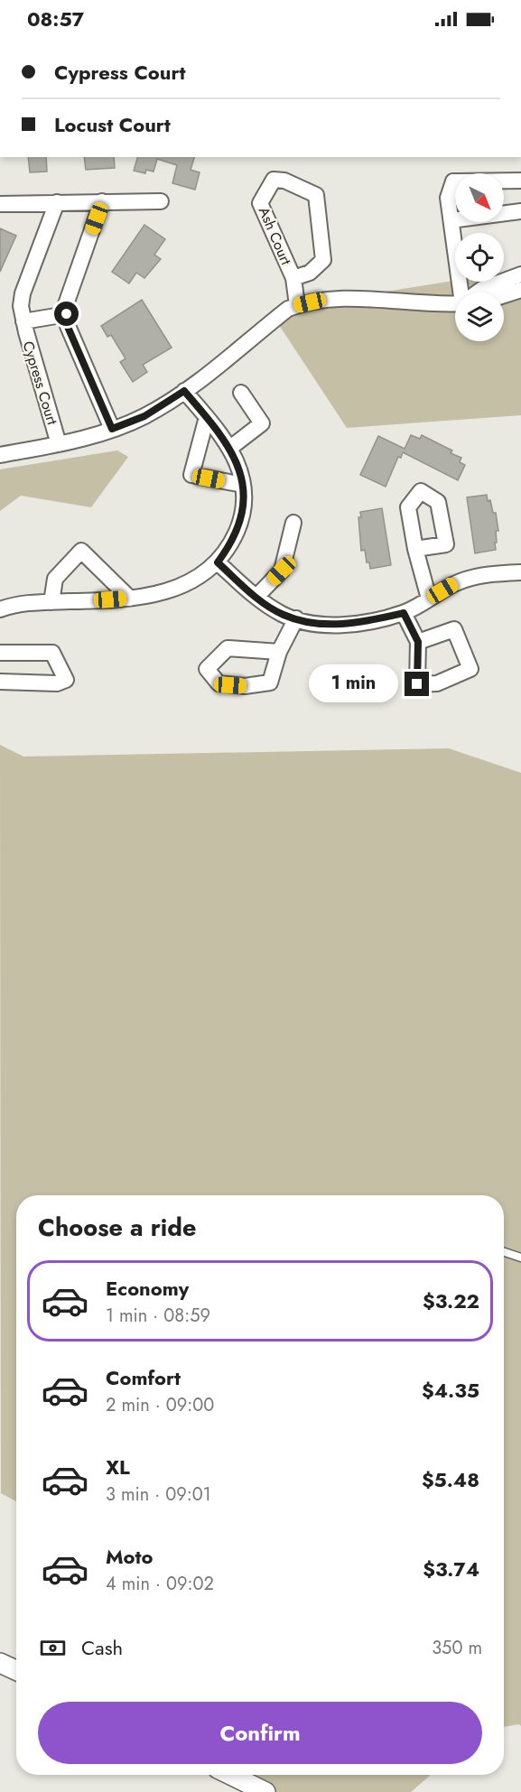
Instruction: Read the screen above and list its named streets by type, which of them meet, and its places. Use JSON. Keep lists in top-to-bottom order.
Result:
{
  "streets": {
    "street": ["Ash Court", "Cypress Court"]
  },
  "north": "bottom right",
  "page": {
    "status": "08:57",
    "banner": ["Cypress Court", "Locust Court"],
    "bubble": "1 min",
    "heading": "Choose a ride",
    "list": [
      {
        "name": "Economy",
        "note": "1 min · 08:59",
        "value": "$3.22"
      },
      {
        "name": "Comfort",
        "note": "2 min · 09:00",
        "value": "$4.35"
      },
      {
        "name": "XL",
        "note": "3 min · 09:01",
        "value": "$5.48"
      },
      {
        "name": "Moto",
        "note": "4 min · 09:02",
        "value": "$3.74"
      }
    ],
    "pay": ["Cash", "350 m"],
    "buttons": "Confirm"
  }
}
